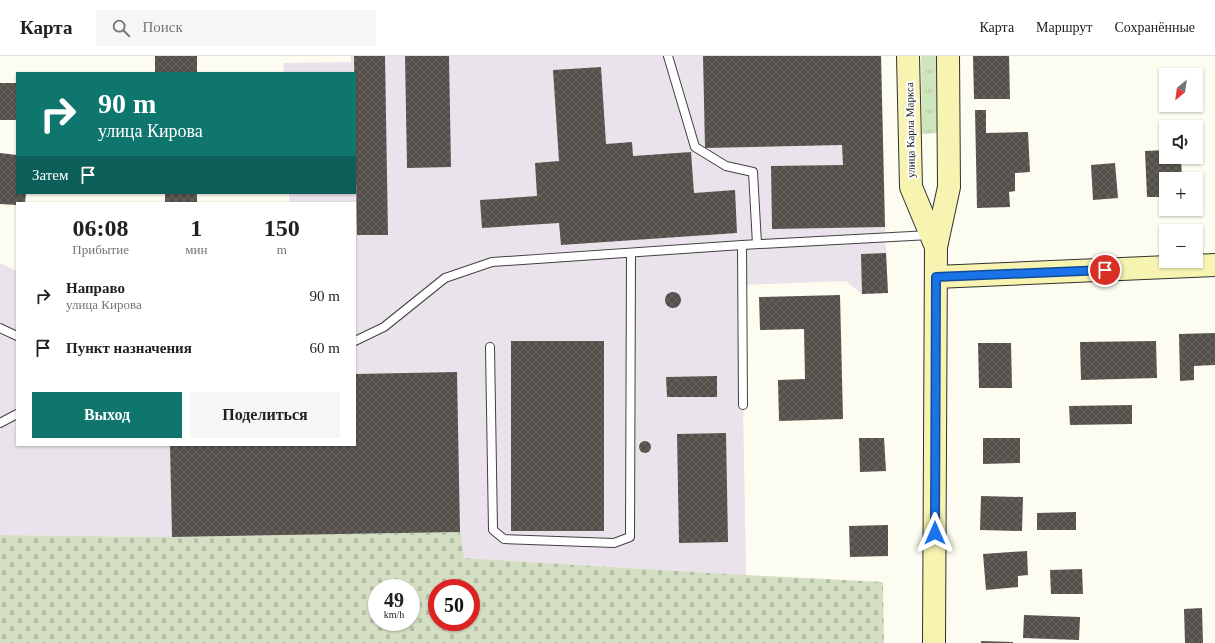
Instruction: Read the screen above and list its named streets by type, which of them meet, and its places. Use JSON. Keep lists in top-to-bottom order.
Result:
{
  "streets": {
    "main road": ["улица Карла Маркса"]
  },
  "north": "bottom left",
  "page": {
    "header": "Карта",
    "search": "Поиск",
    "nav": ["Карта", "Маршрут", "Сохранённые"],
    "map_buttons": ["+", "−"],
    "turn": ["90 m", "улица Кирова"],
    "then": "Затем",
    "eta": [
      "06:08",
      "Прибытие",
      "1",
      "мин",
      "150",
      "m"
    ],
    "list": [
      {
        "name": "Направо",
        "note": "улица Кирова",
        "value": "90 m"
      },
      {
        "name": "Пункт назначения",
        "value": "60 m"
      }
    ],
    "buttons": ["Выход", "Поделиться"],
    "speed": "49 km/h",
    "limit": "50"
  }
}
